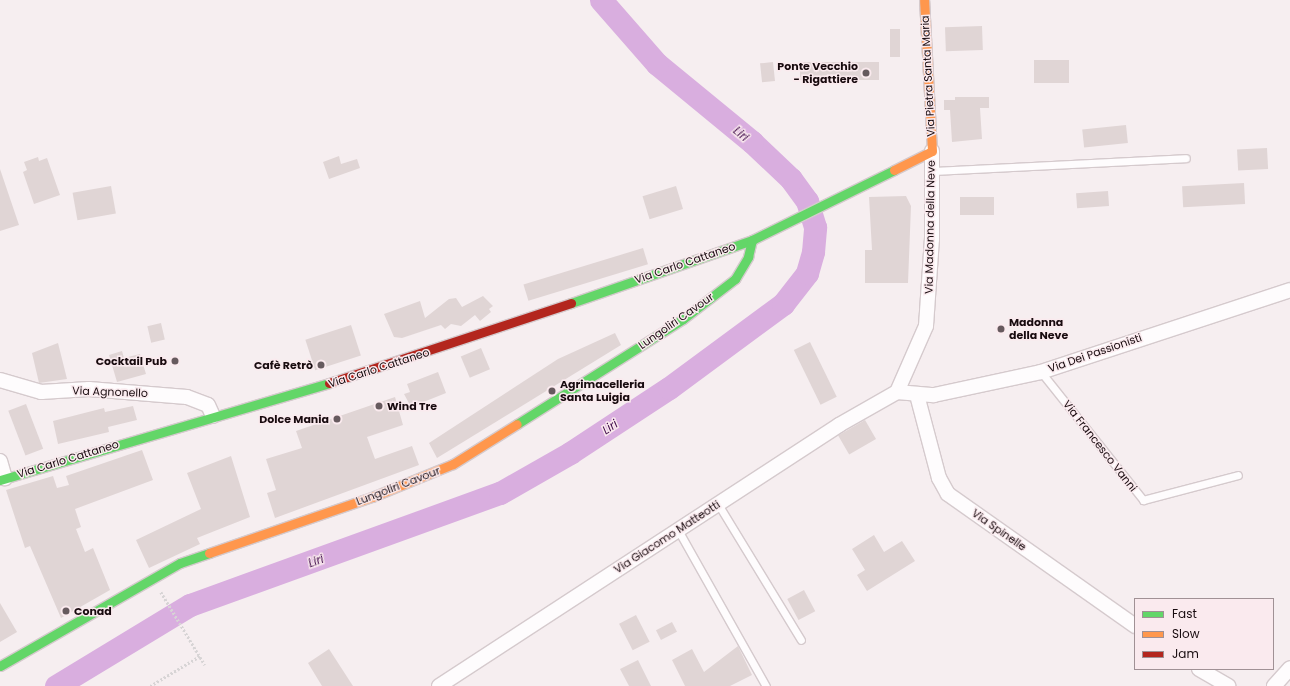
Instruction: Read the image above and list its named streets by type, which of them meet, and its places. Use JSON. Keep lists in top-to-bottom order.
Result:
{
  "streets": {
    "street": [
      "Via Pietra Santa Maria",
      "Via Madonna della Neve",
      "Via Carlo Cattaneo",
      "Lungoliri Cavour",
      "Via Dei Passionisti",
      "Via Agnonello",
      "Via Spinelle",
      "Via Giacomo Matteotti"
    ],
    "lane": ["Via Francesco Vanni"]
  },
  "crossings": [
    ["Via Pietra Santa Maria", "Via Madonna della Neve"],
    ["Via Pietra Santa Maria", "Via Carlo Cattaneo"],
    ["Via Madonna della Neve", "Via Carlo Cattaneo"],
    ["Via Madonna della Neve", "Via Dei Passionisti"],
    ["Via Madonna della Neve", "Via Giacomo Matteotti"],
    ["Via Carlo Cattaneo", "Lungoliri Cavour"],
    ["Via Carlo Cattaneo", "Via Agnonello"],
    ["Via Dei Passionisti", "Via Francesco Vanni"],
    ["Via Dei Passionisti", "Via Spinelle"],
    ["Via Dei Passionisti", "Via Giacomo Matteotti"]
  ],
  "water": ["Liri"],
  "places": [
    "Ponte Vecchio - Rigattiere",
    "Madonna della Neve",
    "Cocktail Pub",
    "Cafè Retrò",
    "Agrimacelleria Santa Luigia",
    "Wind Tre",
    "Dolce Mania",
    "Conad"
  ],
  "legend": ["Fast", "Slow", "Jam"]
}
